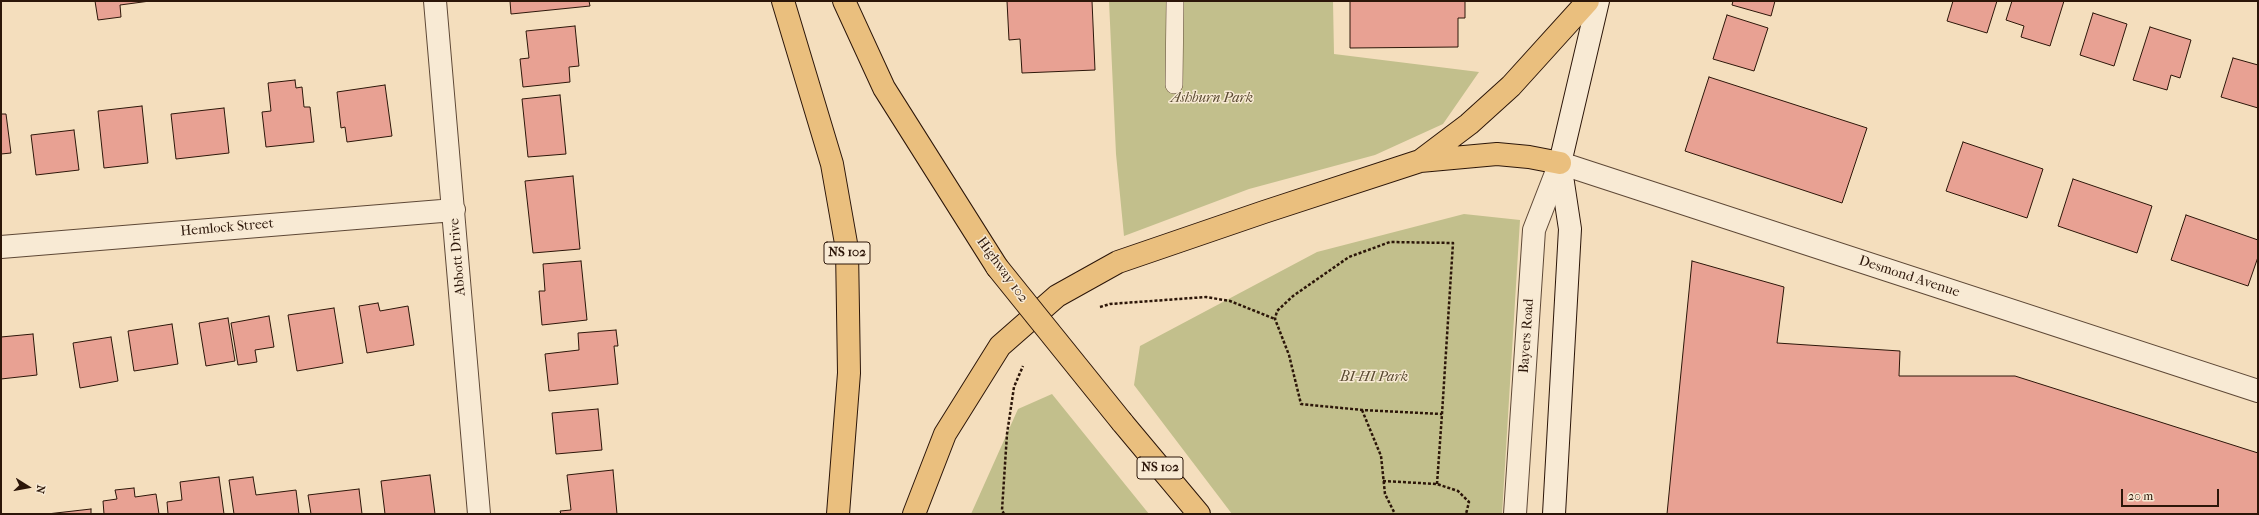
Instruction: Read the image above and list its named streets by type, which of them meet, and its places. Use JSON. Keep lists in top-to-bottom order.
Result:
{
  "streets": {
    "main road": ["NS 102", "Highway 102"],
    "street": [
      "Hemlock Street",
      "Abbott Drive",
      "Desmond Avenue",
      "Bayers Road"
    ]
  },
  "crossings": [
    ["Hemlock Street", "Abbott Drive"],
    ["Desmond Avenue", "Bayers Road"]
  ],
  "parks": ["Ashburn Park", "BI-HI Park"],
  "scale_bar": "20 m",
  "north": "right"
}
